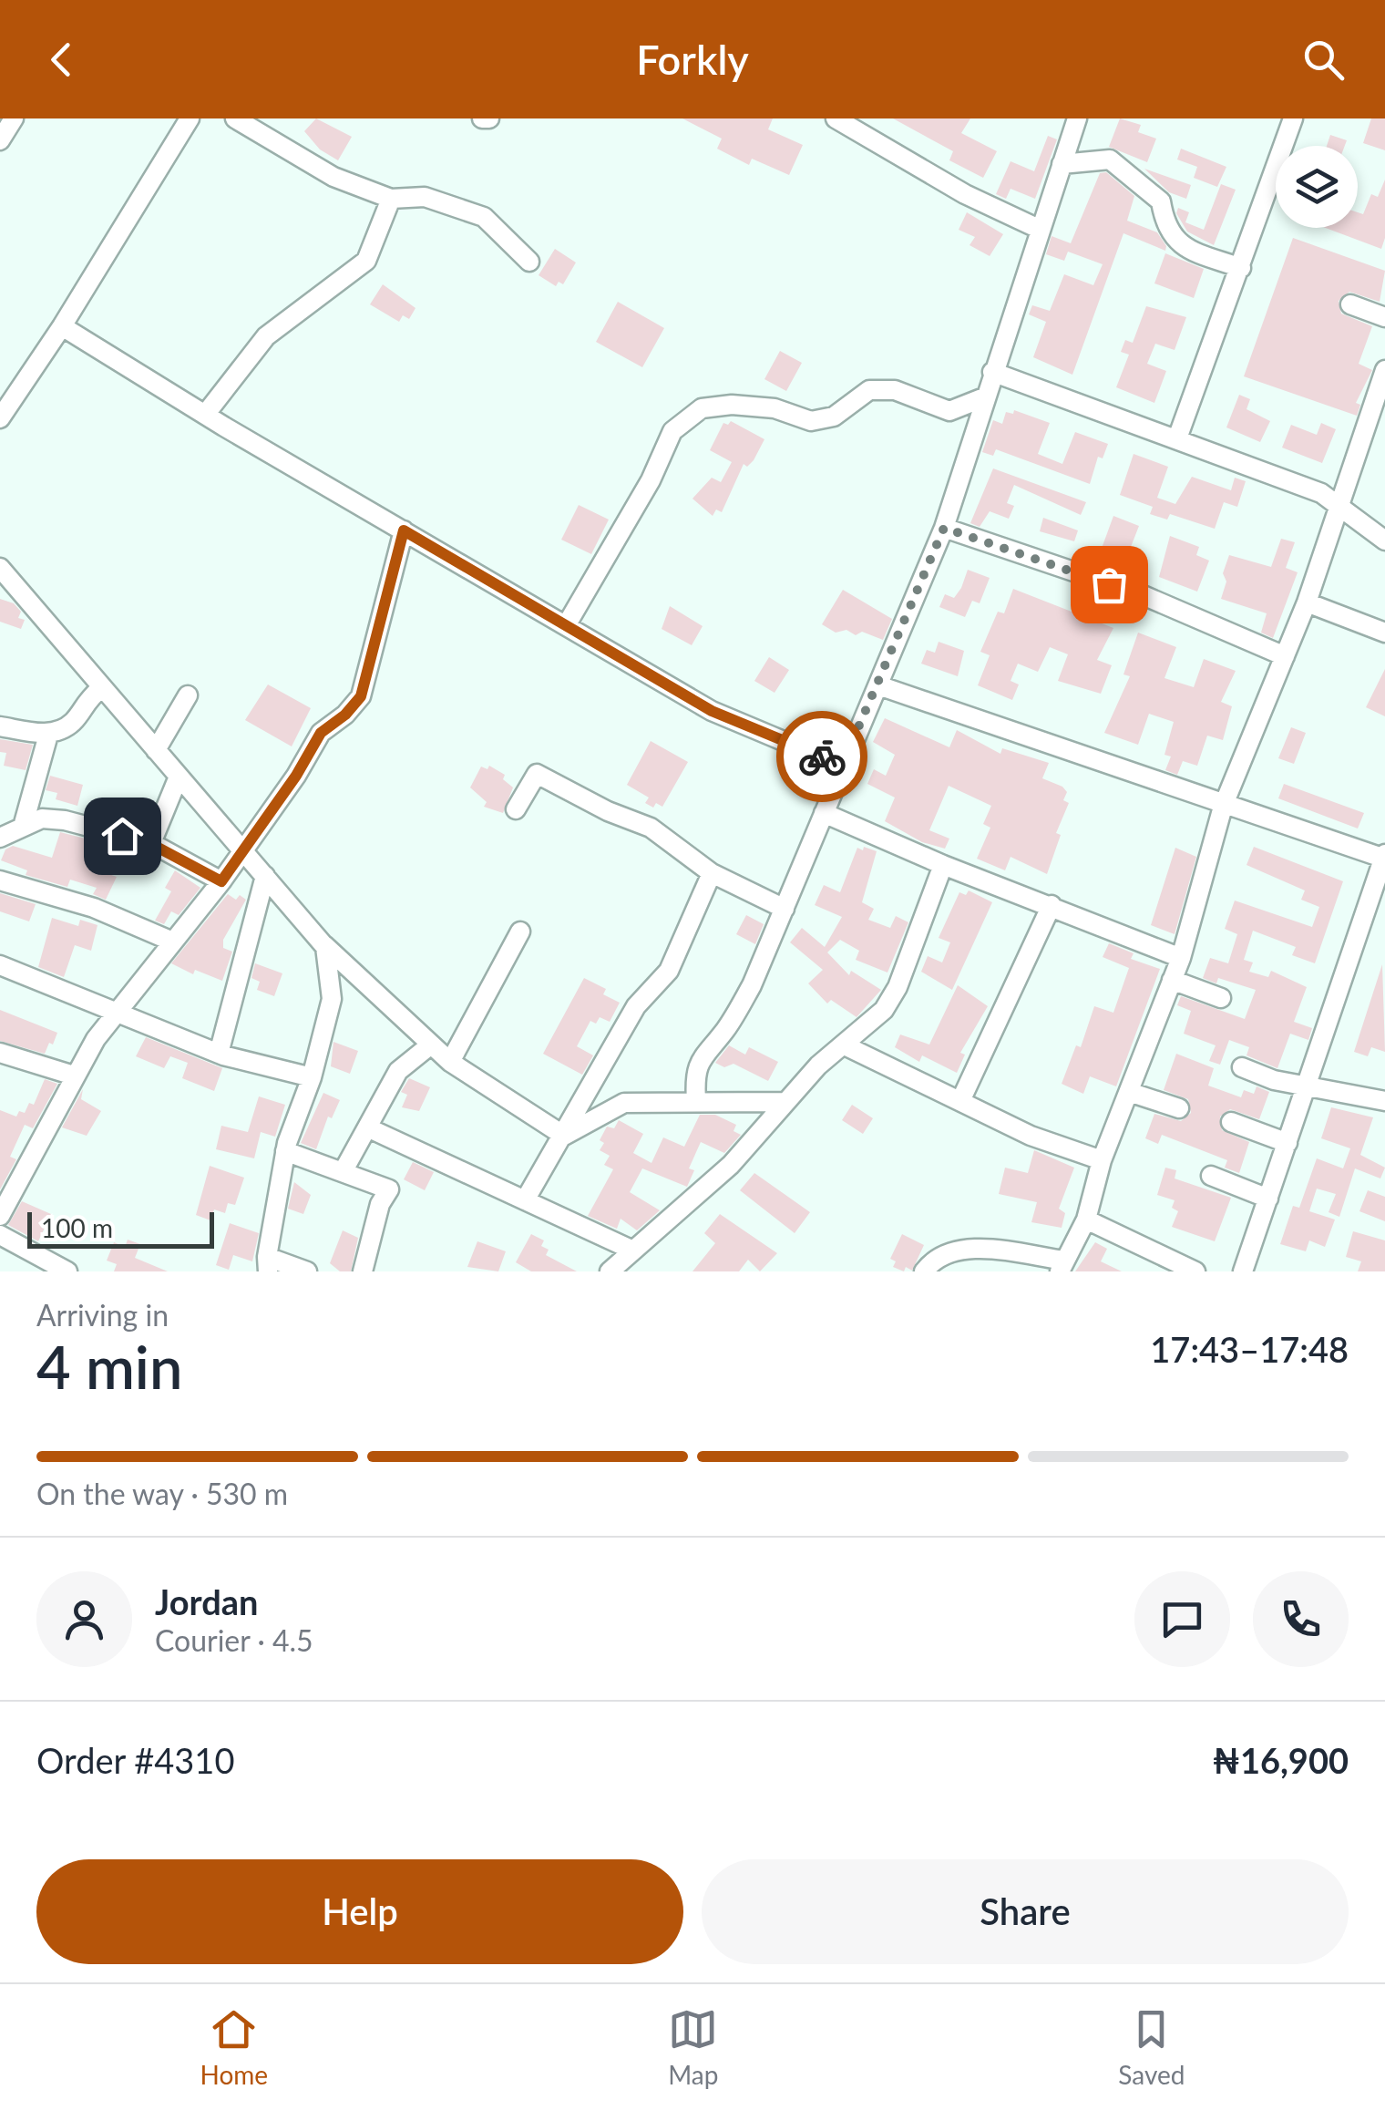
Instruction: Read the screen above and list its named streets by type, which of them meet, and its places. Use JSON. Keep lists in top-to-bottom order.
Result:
{
  "scale_bar": "100 m",
  "page": {
    "header": "Forkly",
    "scale": "100 m",
    "heading": ["4 min", "Arriving in", "17:43–17:48"],
    "panel": [
      "Jordan",
      "Courier · 4.5",
      "Order #4310",
      "₦16,900"
    ],
    "bar": "On the way · 530 m",
    "buttons": ["Help", "Share"],
    "tabs": ["Home", "Map", "Saved"]
  }
}
